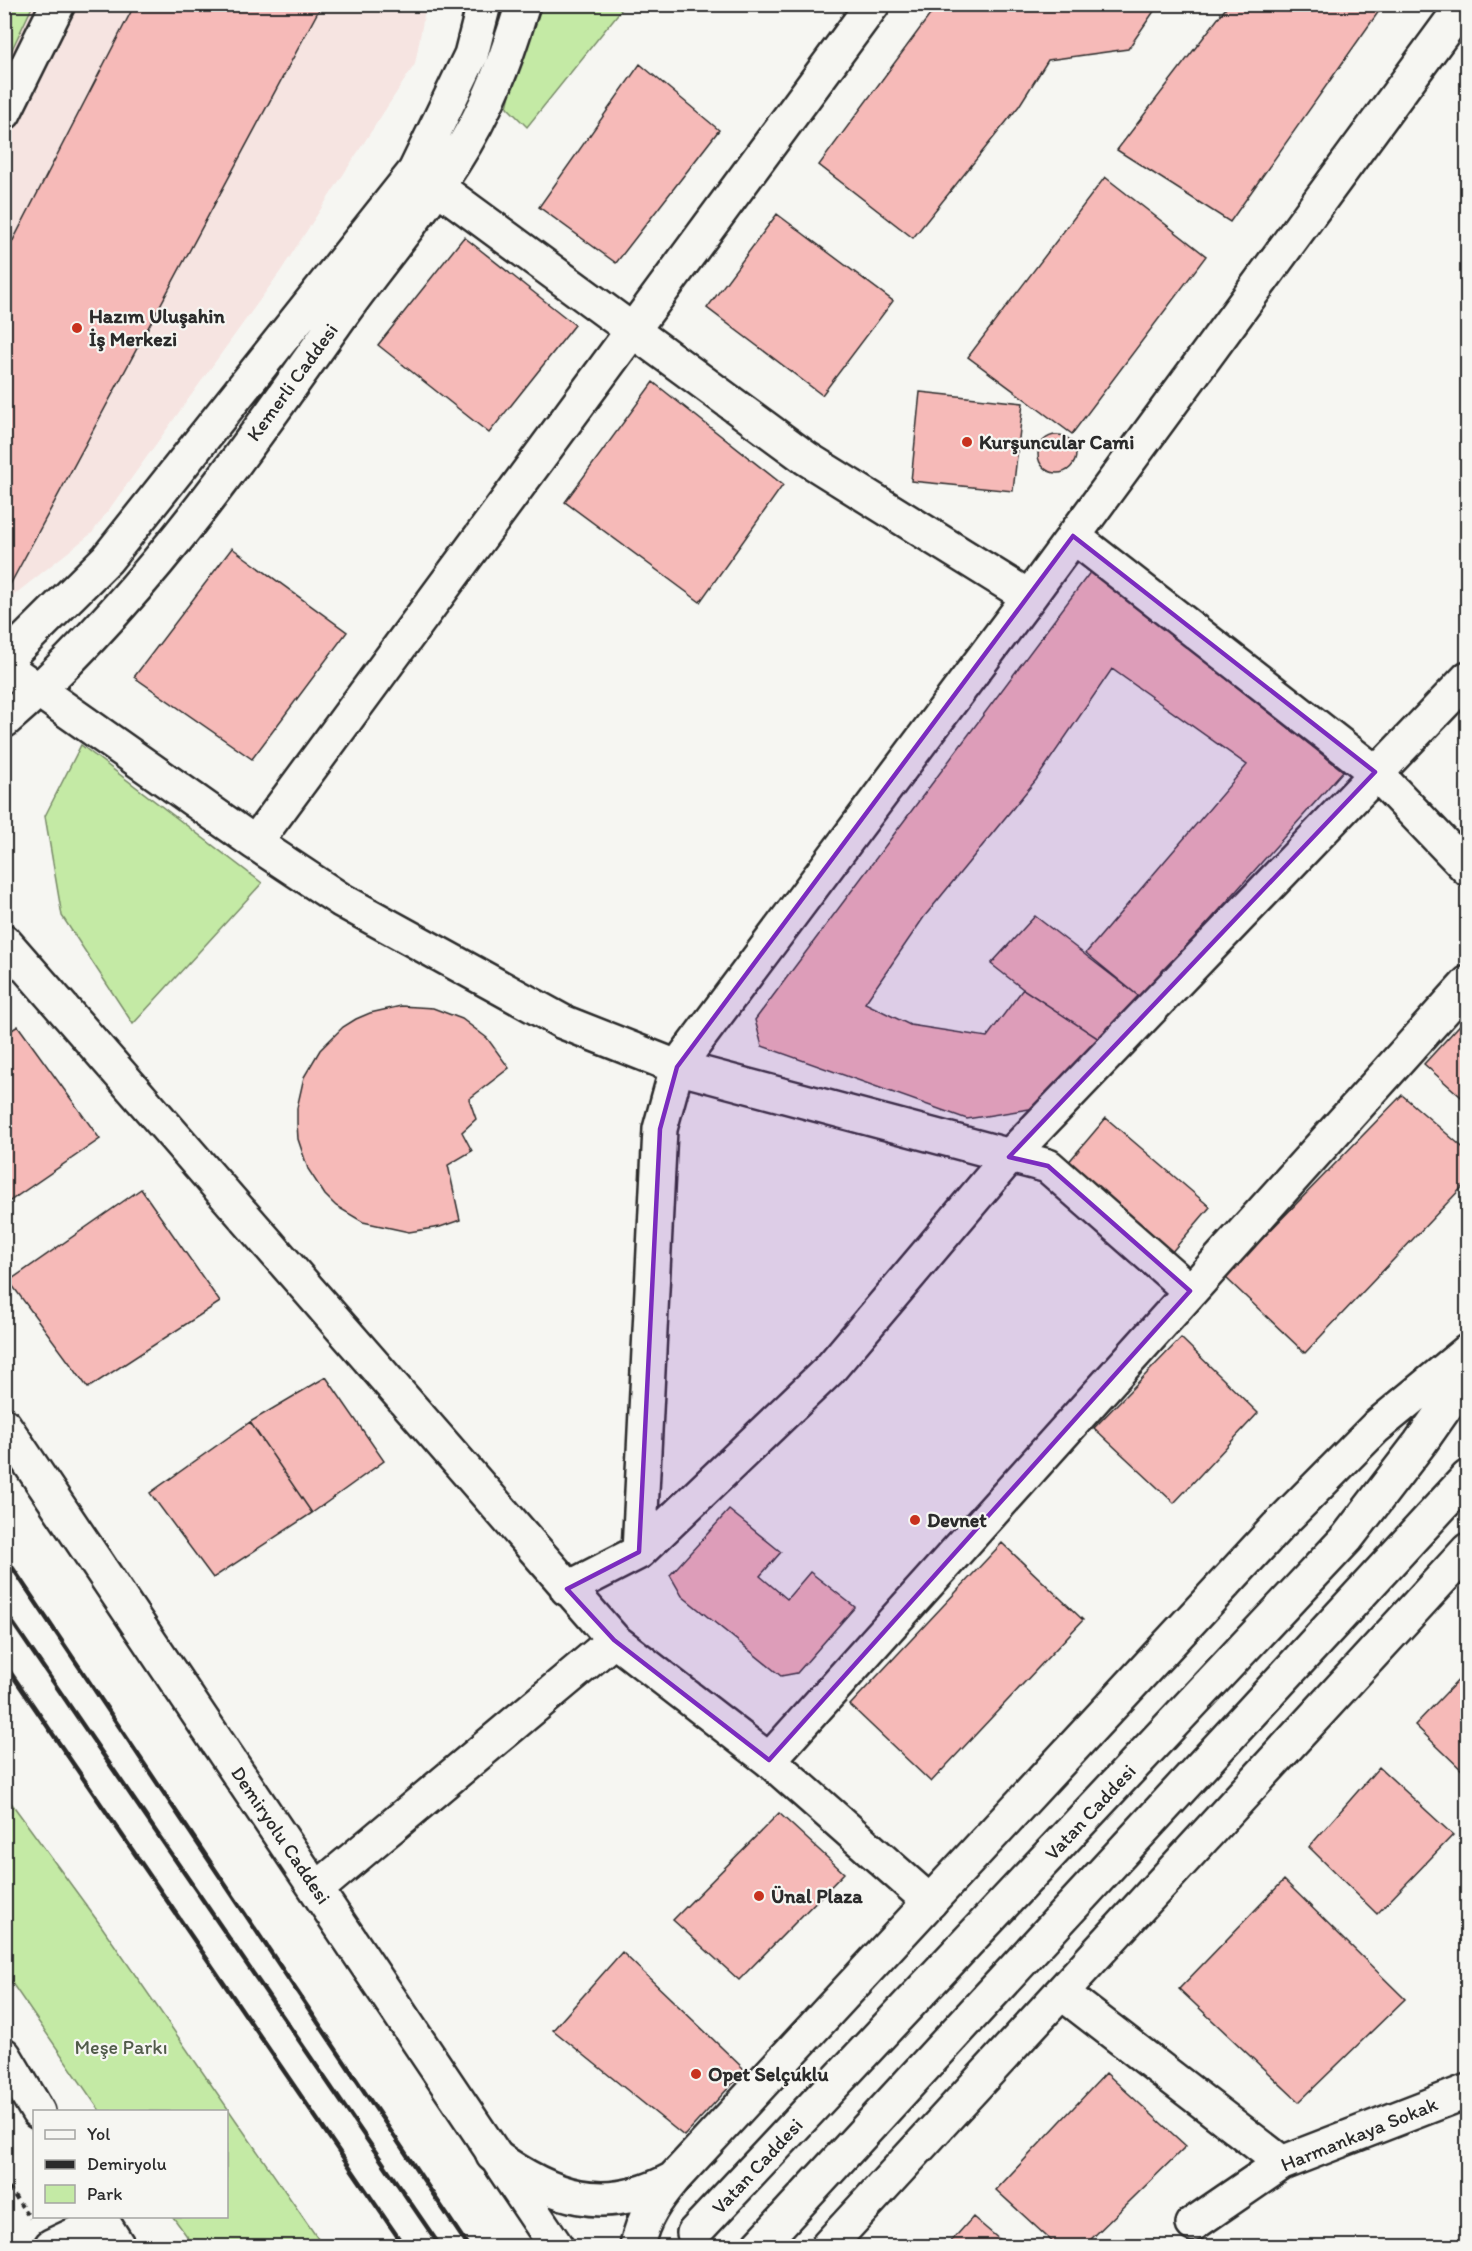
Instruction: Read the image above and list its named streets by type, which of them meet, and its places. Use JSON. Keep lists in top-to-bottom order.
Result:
{
  "streets": {
    "street": [
      "Kemerli Caddesi",
      "Vatan Caddesi",
      "Demiryolu Caddesi",
      "Harmankaya Sokak"
    ]
  },
  "parks": ["Meşe Parkı"],
  "places": [
    "Hazım Uluşahin İş Merkezi",
    "Kurşuncular Cami",
    "Devnet",
    "Ünal Plaza",
    "Opet Selçuklu"
  ],
  "legend": ["Yol", "Demiryolu", "Park"]
}
